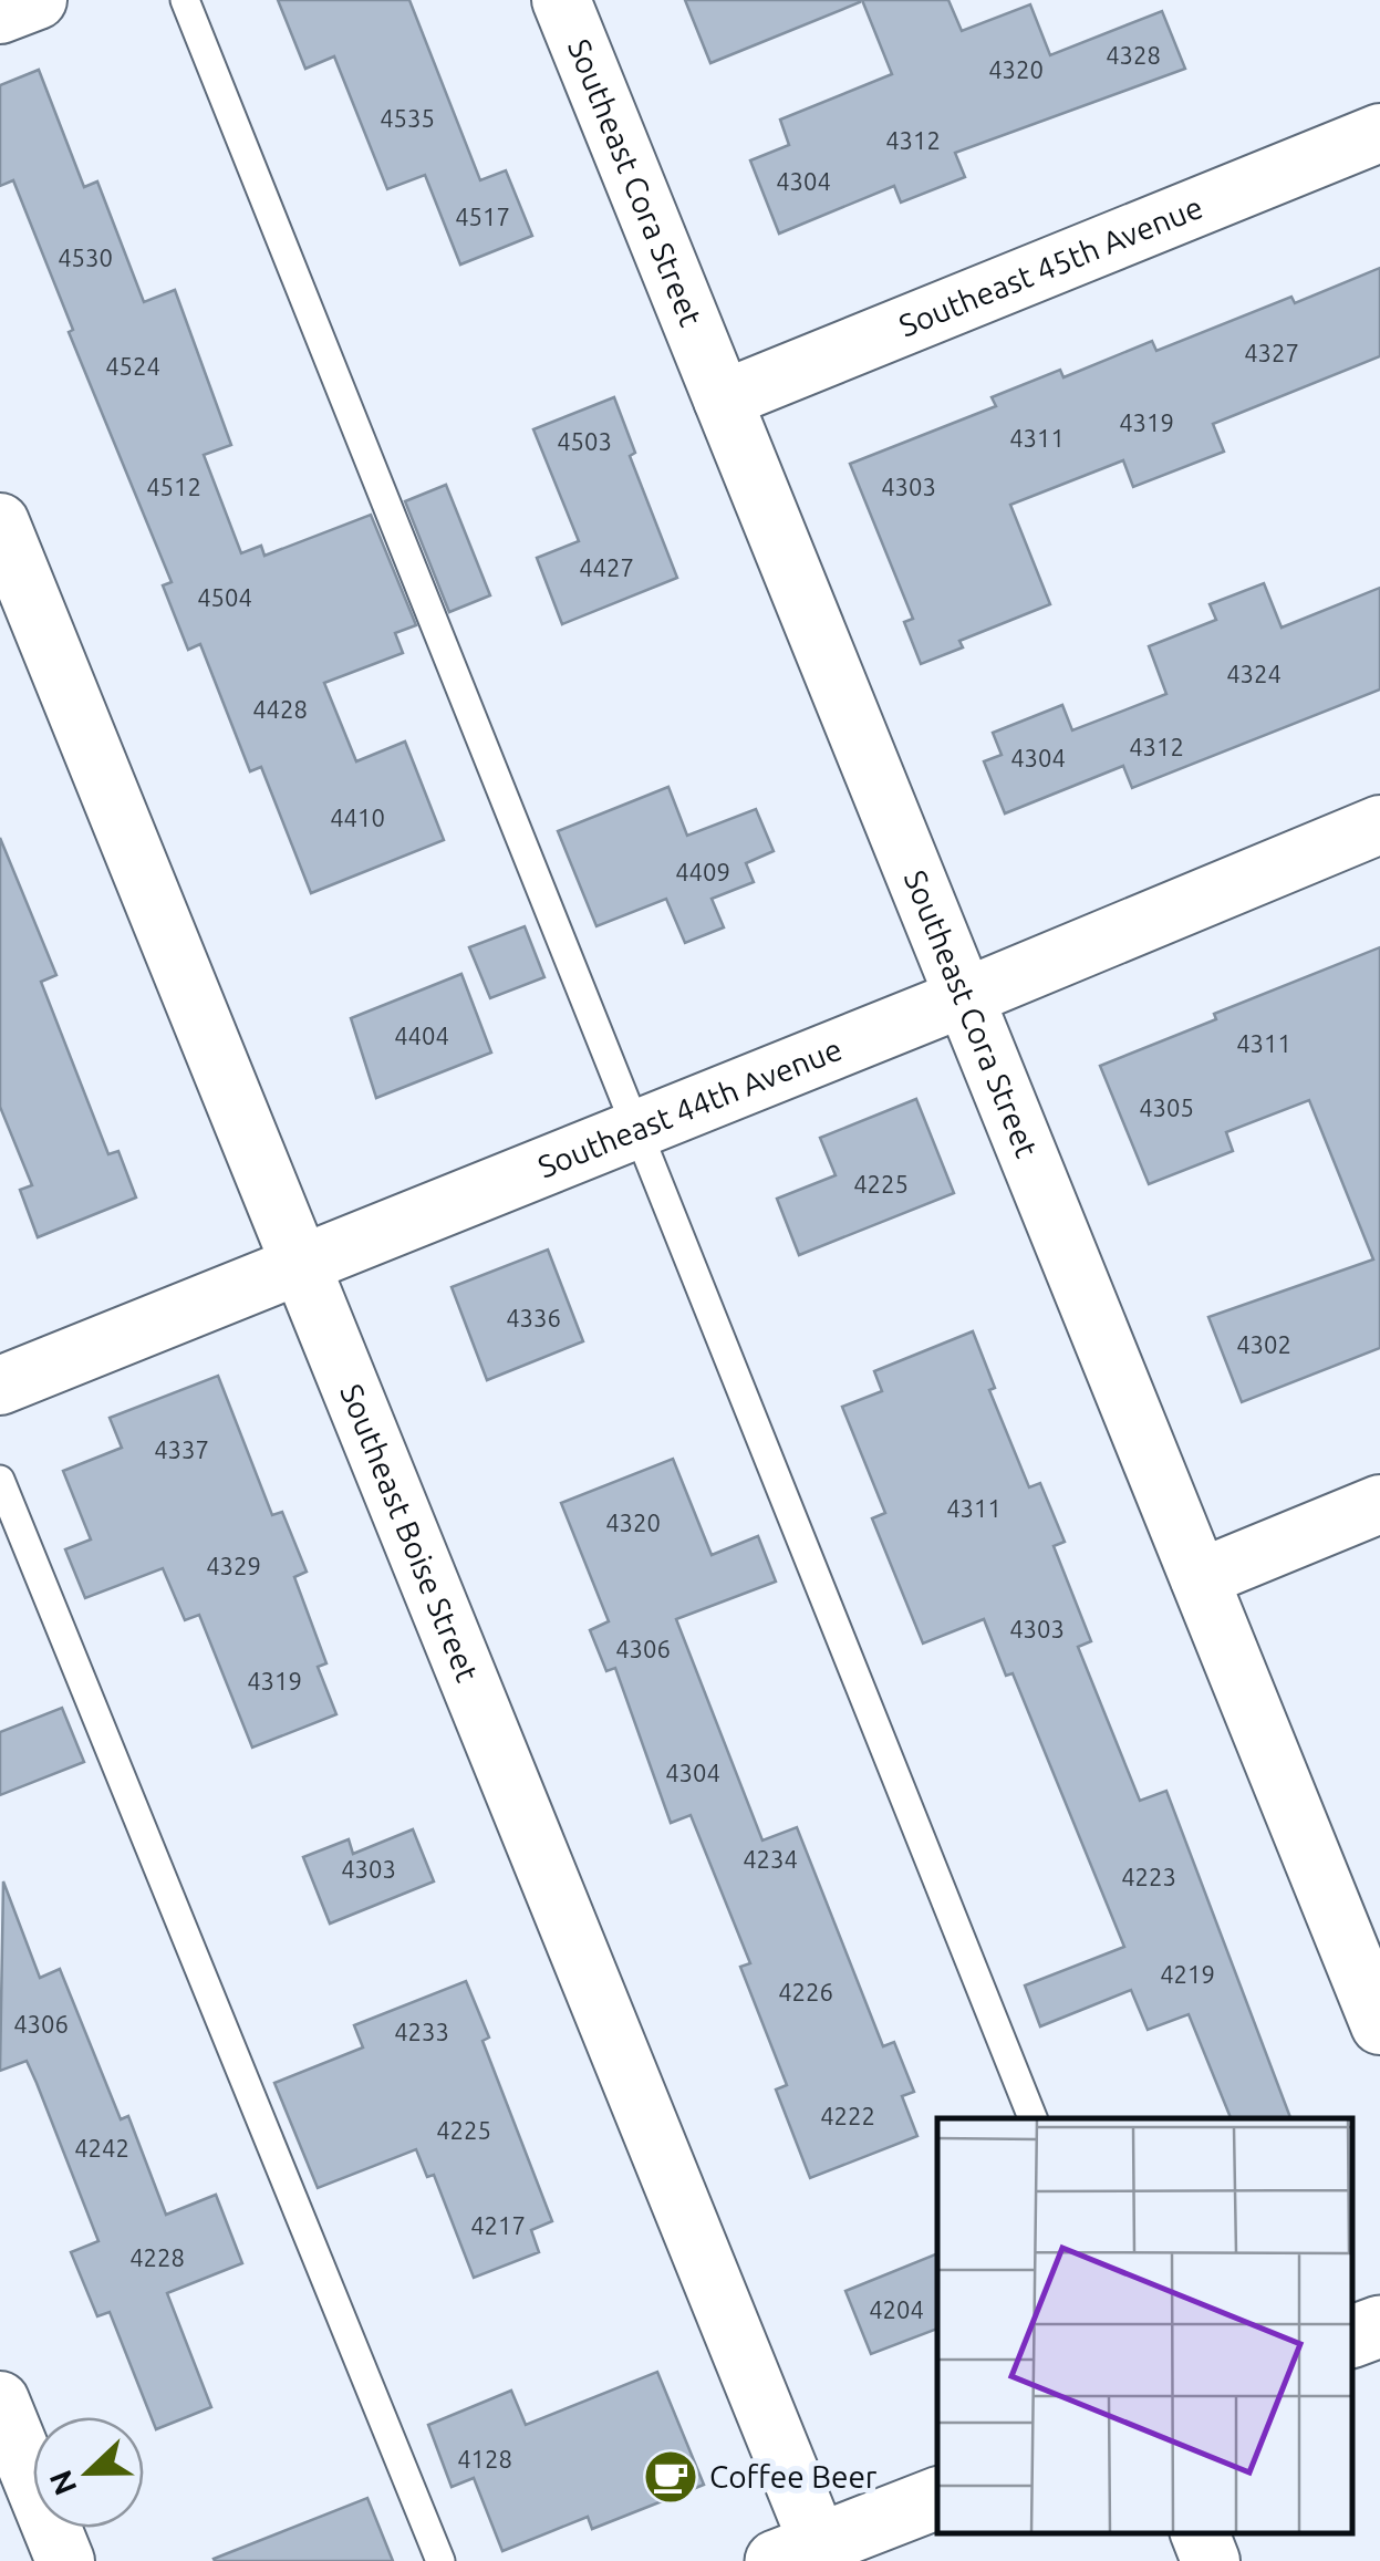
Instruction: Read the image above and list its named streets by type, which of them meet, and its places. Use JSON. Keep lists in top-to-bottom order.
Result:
{
  "streets": {
    "street": [
      "Southeast Cora Street",
      "Southeast 45th Avenue",
      "Southeast 44th Avenue",
      "Southeast Boise Street"
    ]
  },
  "crossings": [
    ["Southeast Cora Street", "Southeast 45th Avenue"],
    ["Southeast Cora Street", "Southeast 44th Avenue"],
    ["Southeast 44th Avenue", "Southeast Boise Street"]
  ],
  "places": {
    "cafe": ["Coffee Beer"]
  },
  "house_numbers": [
    "4328",
    "4320",
    "4535",
    "4312",
    "4304",
    "4517",
    "4530",
    "4327",
    "4524",
    "4319",
    "4311",
    "4503",
    "4512",
    "4303",
    "4427",
    "4504",
    "4324",
    "4428",
    "4312",
    "4304",
    "4410",
    "4409",
    "4404",
    "4311",
    "4305",
    "4225",
    "4336",
    "4302",
    "4337",
    "4311",
    "4320",
    "4329",
    "4303",
    "4306",
    "4319",
    "4304",
    "4234",
    "4303",
    "4223",
    "4219",
    "4226",
    "4306",
    "4233",
    "4222",
    "4225",
    "4242",
    "4217",
    "4228",
    "4204",
    "4128"
  ],
  "north": "left"
}
